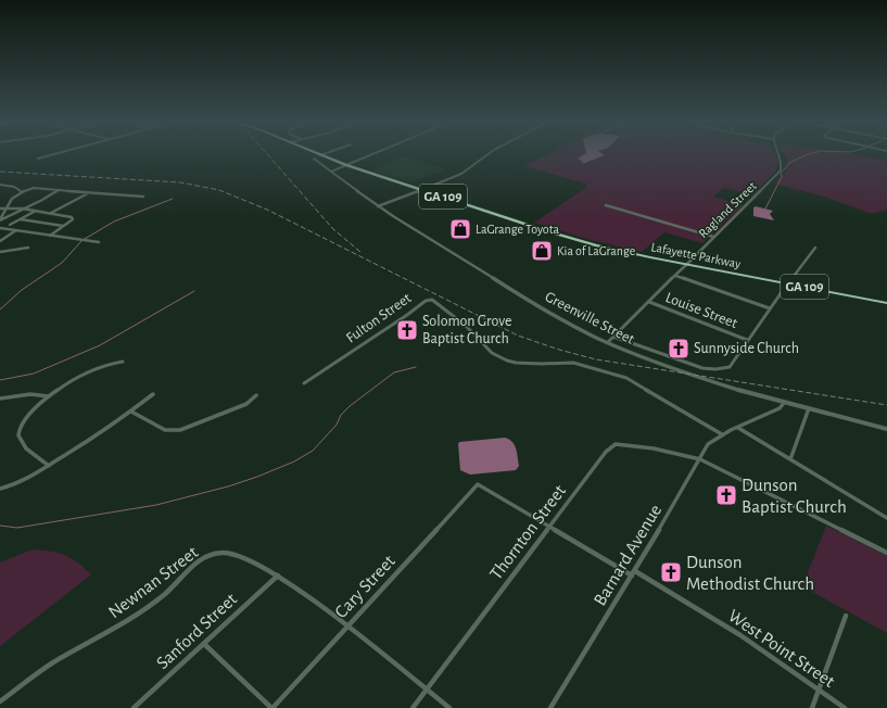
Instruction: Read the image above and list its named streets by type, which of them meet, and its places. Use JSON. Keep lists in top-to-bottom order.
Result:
{
  "streets": {
    "highway": ["GA 109", "Lafayette Parkway"],
    "street": [
      "Ragland Street",
      "Louise Street",
      "Fulton Street",
      "Greenville Street",
      "Thornton Street",
      "Barnard Avenue",
      "Newnan Street",
      "Cary Street",
      "Sanford Street",
      "West Point Street"
    ]
  },
  "crossings": [
    ["Ragland Street", "Lafayette Parkway"],
    ["Ragland Street", "Louise Street"],
    ["Ragland Street", "Greenville Street"],
    ["Fulton Street", "Barnard Avenue"],
    ["Greenville Street", "Barnard Avenue"],
    ["Thornton Street", "Barnard Avenue"],
    ["Thornton Street", "Newnan Street"],
    ["Thornton Street", "West Point Street"],
    ["Barnard Avenue", "West Point Street"],
    ["Newnan Street", "Cary Street"],
    ["Newnan Street", "Sanford Street"],
    ["Cary Street", "West Point Street"]
  ],
  "places": {
    "shop": ["LaGrange Toyota", "Kia of LaGrange"],
    "church": [
      "Solomon Grove Baptist Church",
      "Sunnyside Church",
      "Dunson Baptist Church",
      "Dunson Methodist Church"
    ]
  }
}
